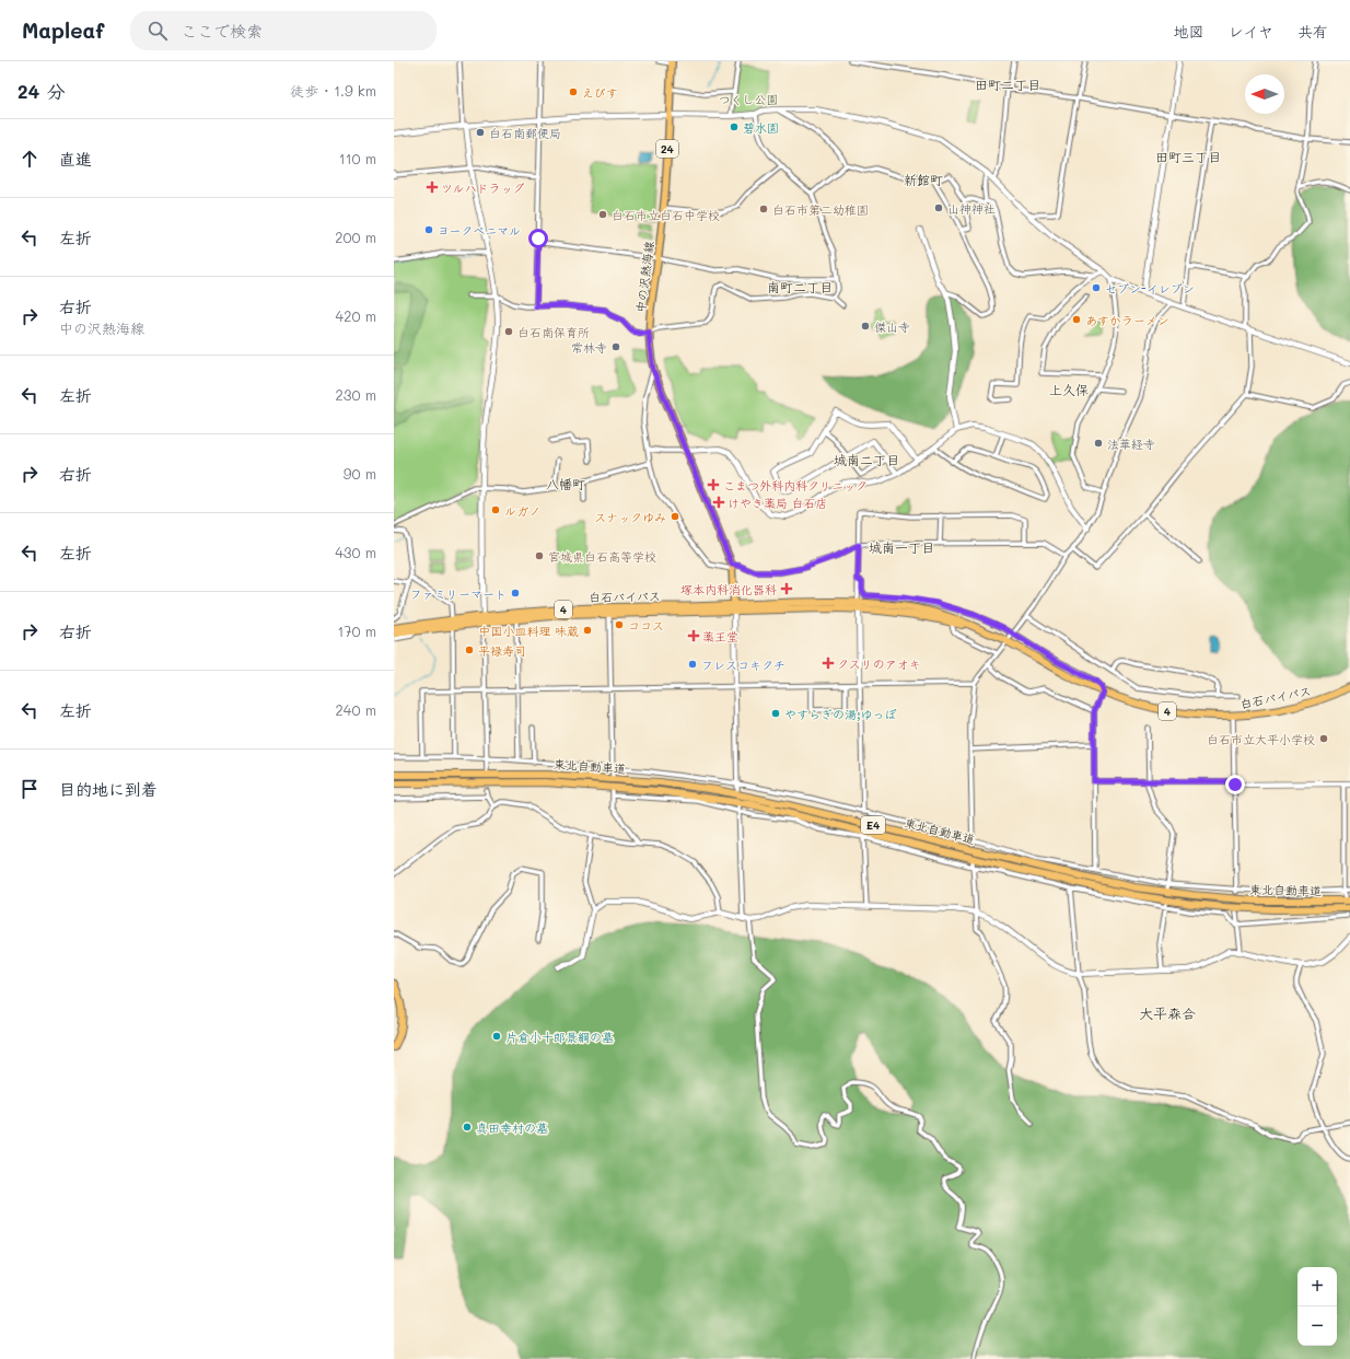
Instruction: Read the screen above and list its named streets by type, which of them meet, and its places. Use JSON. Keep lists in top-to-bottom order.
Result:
{
  "streets": {
    "highway": [
      "白石バイパス",
      "4",
      "東北自動車道",
      "E4"
    ],
    "main road": ["24", "中の沢熱海線"]
  },
  "crossings": [
    ["中の沢熱海線", "白石バイパス"]
  ],
  "districts": [
    "田町二丁目",
    "田町三丁目",
    "新館町",
    "南町二丁目",
    "上久保",
    "城南二丁目",
    "八幡町",
    "城南一丁目",
    "大平森合"
  ],
  "parks": ["つくし公園"],
  "places": {
    "other": [
      "えびす",
      "碧水園",
      "白石南郵便局",
      "山神神社",
      "白石市第二幼稚園",
      "白石市立白石中学校",
      "ヨークベニマル",
      "セブン-イレブン",
      "あすかラーメン",
      "傑山寺",
      "白石南保育所",
      "常林寺",
      "法華経寺",
      "ルガノ",
      "スナックゆみ",
      "宮城県白石高等学校",
      "ファミリーマート",
      "ココス",
      "中国小皿料理 味蔵",
      "平禄寿司",
      "フレスコキクチ",
      "やすらぎの湯;ゆっぽ",
      "白石市立大平小学校",
      "片倉小十郎景綱の墓",
      "真田幸村の墓"
    ],
    "health": [
      "ツルハドラッグ",
      "こまつ外科内科クリニック",
      "けやき薬局 白石店",
      "塚本内科消化器科",
      "薬王堂",
      "クスリのアオキ"
    ]
  },
  "north": "left",
  "page": {
    "header": "Mapleaf",
    "search": "ここで検索",
    "nav": ["地図", "レイヤ", "共有"],
    "heading": ["24 分", "徒歩 · 1.9 km"],
    "list": [
      ["直進", "110 m"],
      ["左折", "200 m"],
      ["右折", "中の沢熱海線", "420 m"],
      ["左折", "230 m"],
      ["右折", "90 m"],
      ["左折", "430 m"],
      ["右折", "170 m"],
      ["左折", "240 m"],
      "目的地に到着"
    ],
    "map_buttons": ["+", "−"]
  }
}
